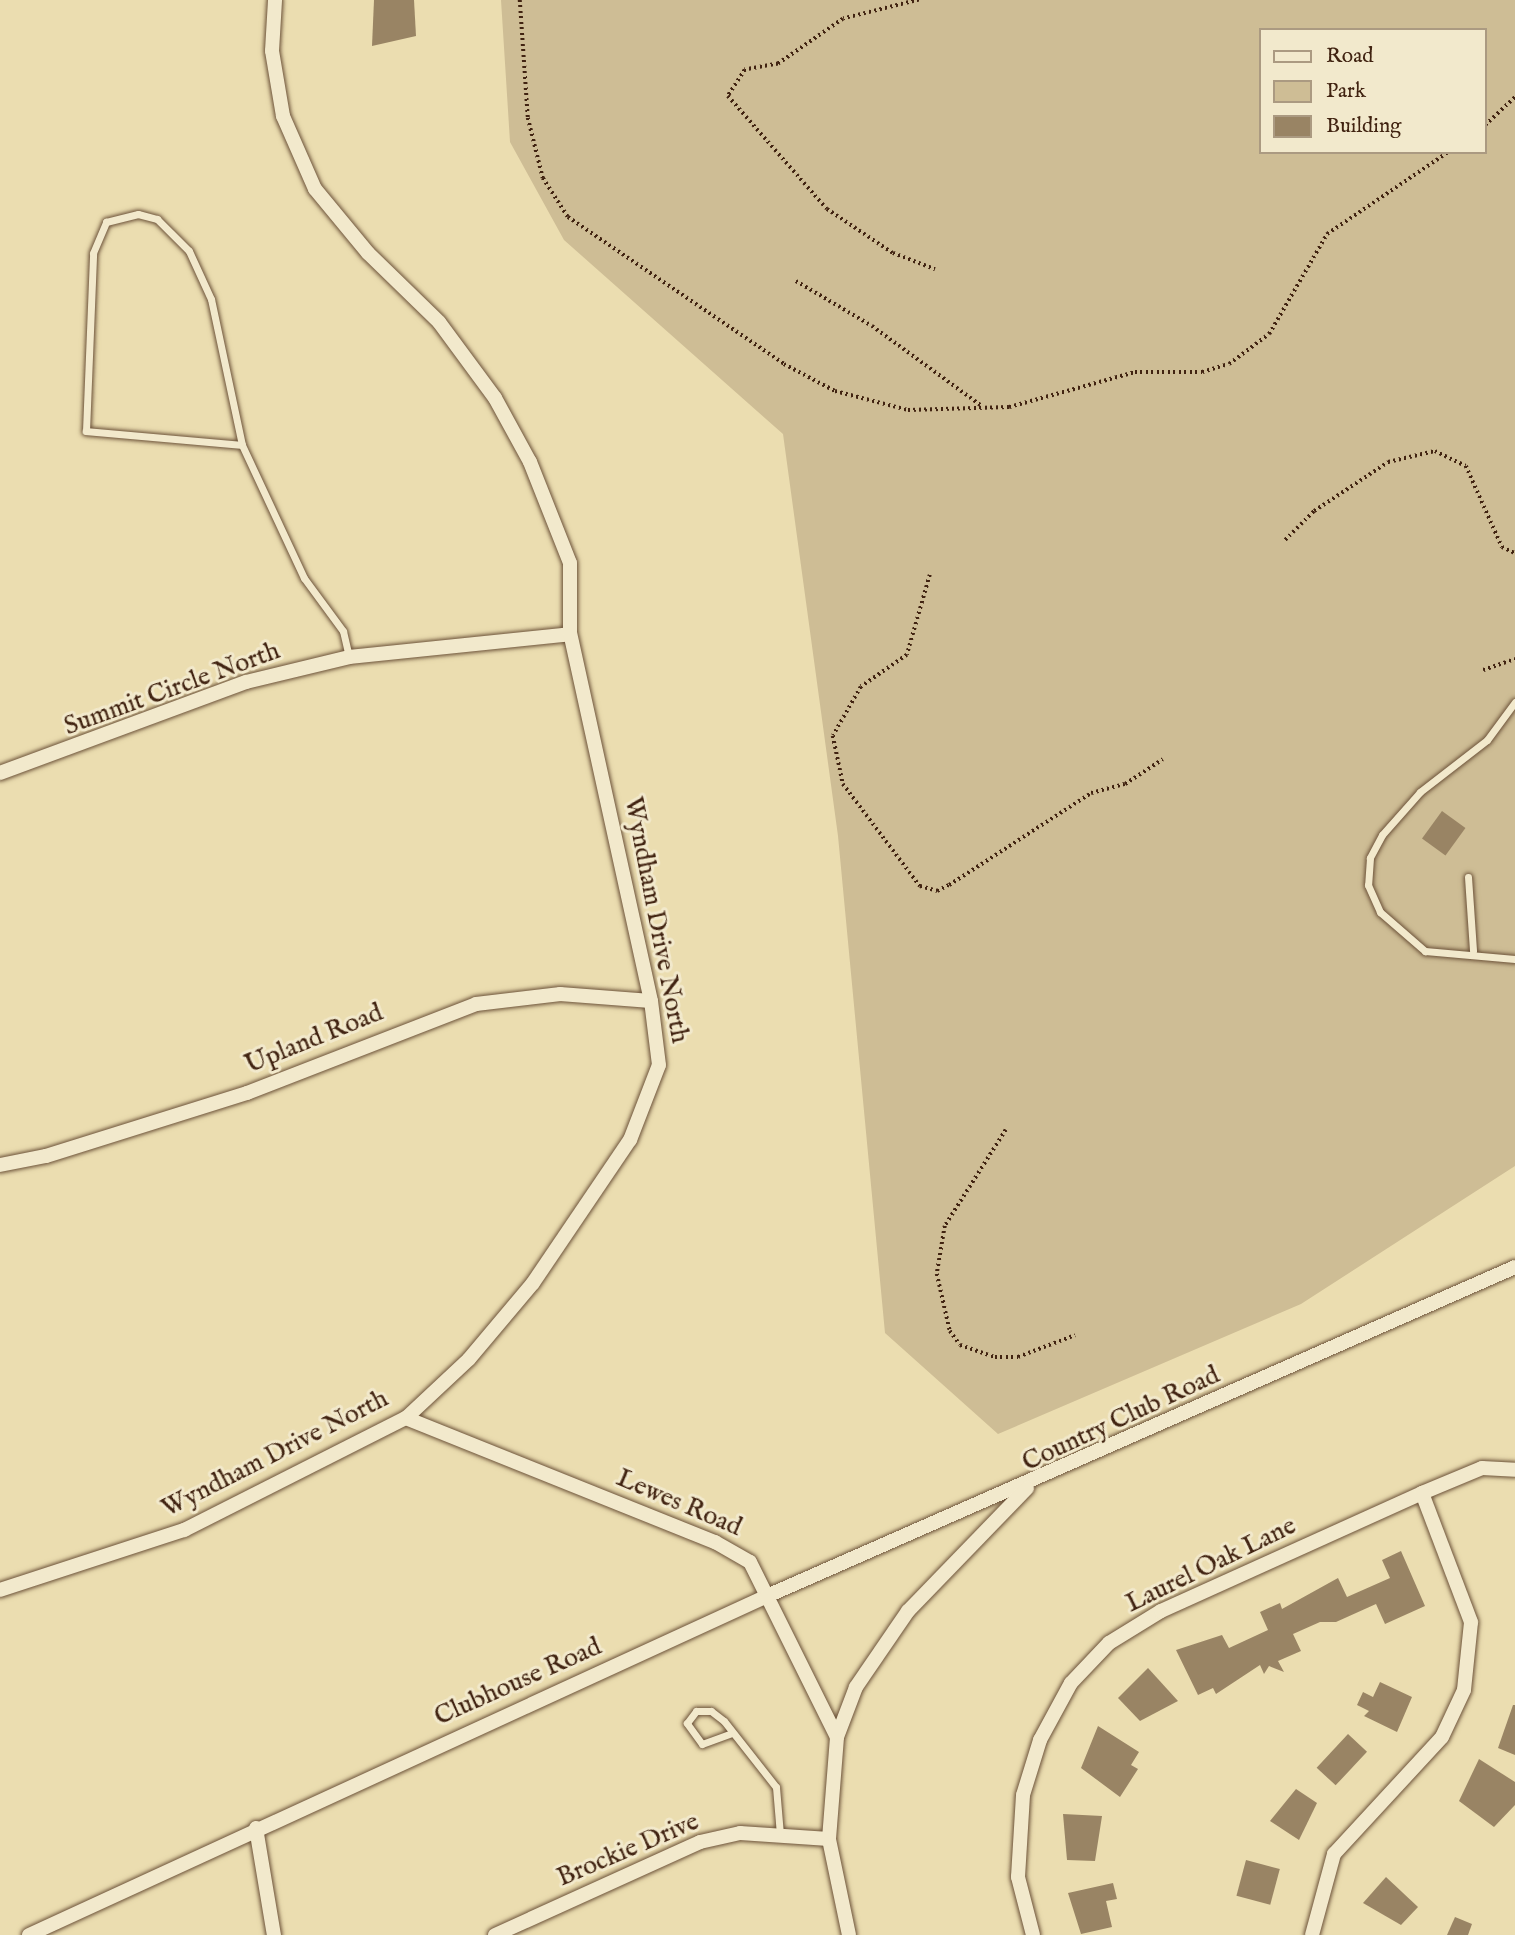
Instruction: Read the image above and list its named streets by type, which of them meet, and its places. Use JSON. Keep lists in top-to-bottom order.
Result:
{
  "streets": {
    "street": [
      "Summit Circle North",
      "Wyndham Drive North",
      "Upland Road",
      "Country Club Road",
      "Lewes Road",
      "Laurel Oak Lane",
      "Clubhouse Road",
      "Brockie Drive"
    ]
  },
  "crossings": [
    ["Summit Circle North", "Wyndham Drive North"],
    ["Wyndham Drive North", "Upland Road"],
    ["Wyndham Drive North", "Lewes Road"],
    ["Country Club Road", "Lewes Road"],
    ["Country Club Road", "Clubhouse Road"],
    ["Country Club Road", "Brockie Drive"],
    ["Lewes Road", "Clubhouse Road"]
  ],
  "legend": ["Road", "Park", "Building"]
}
